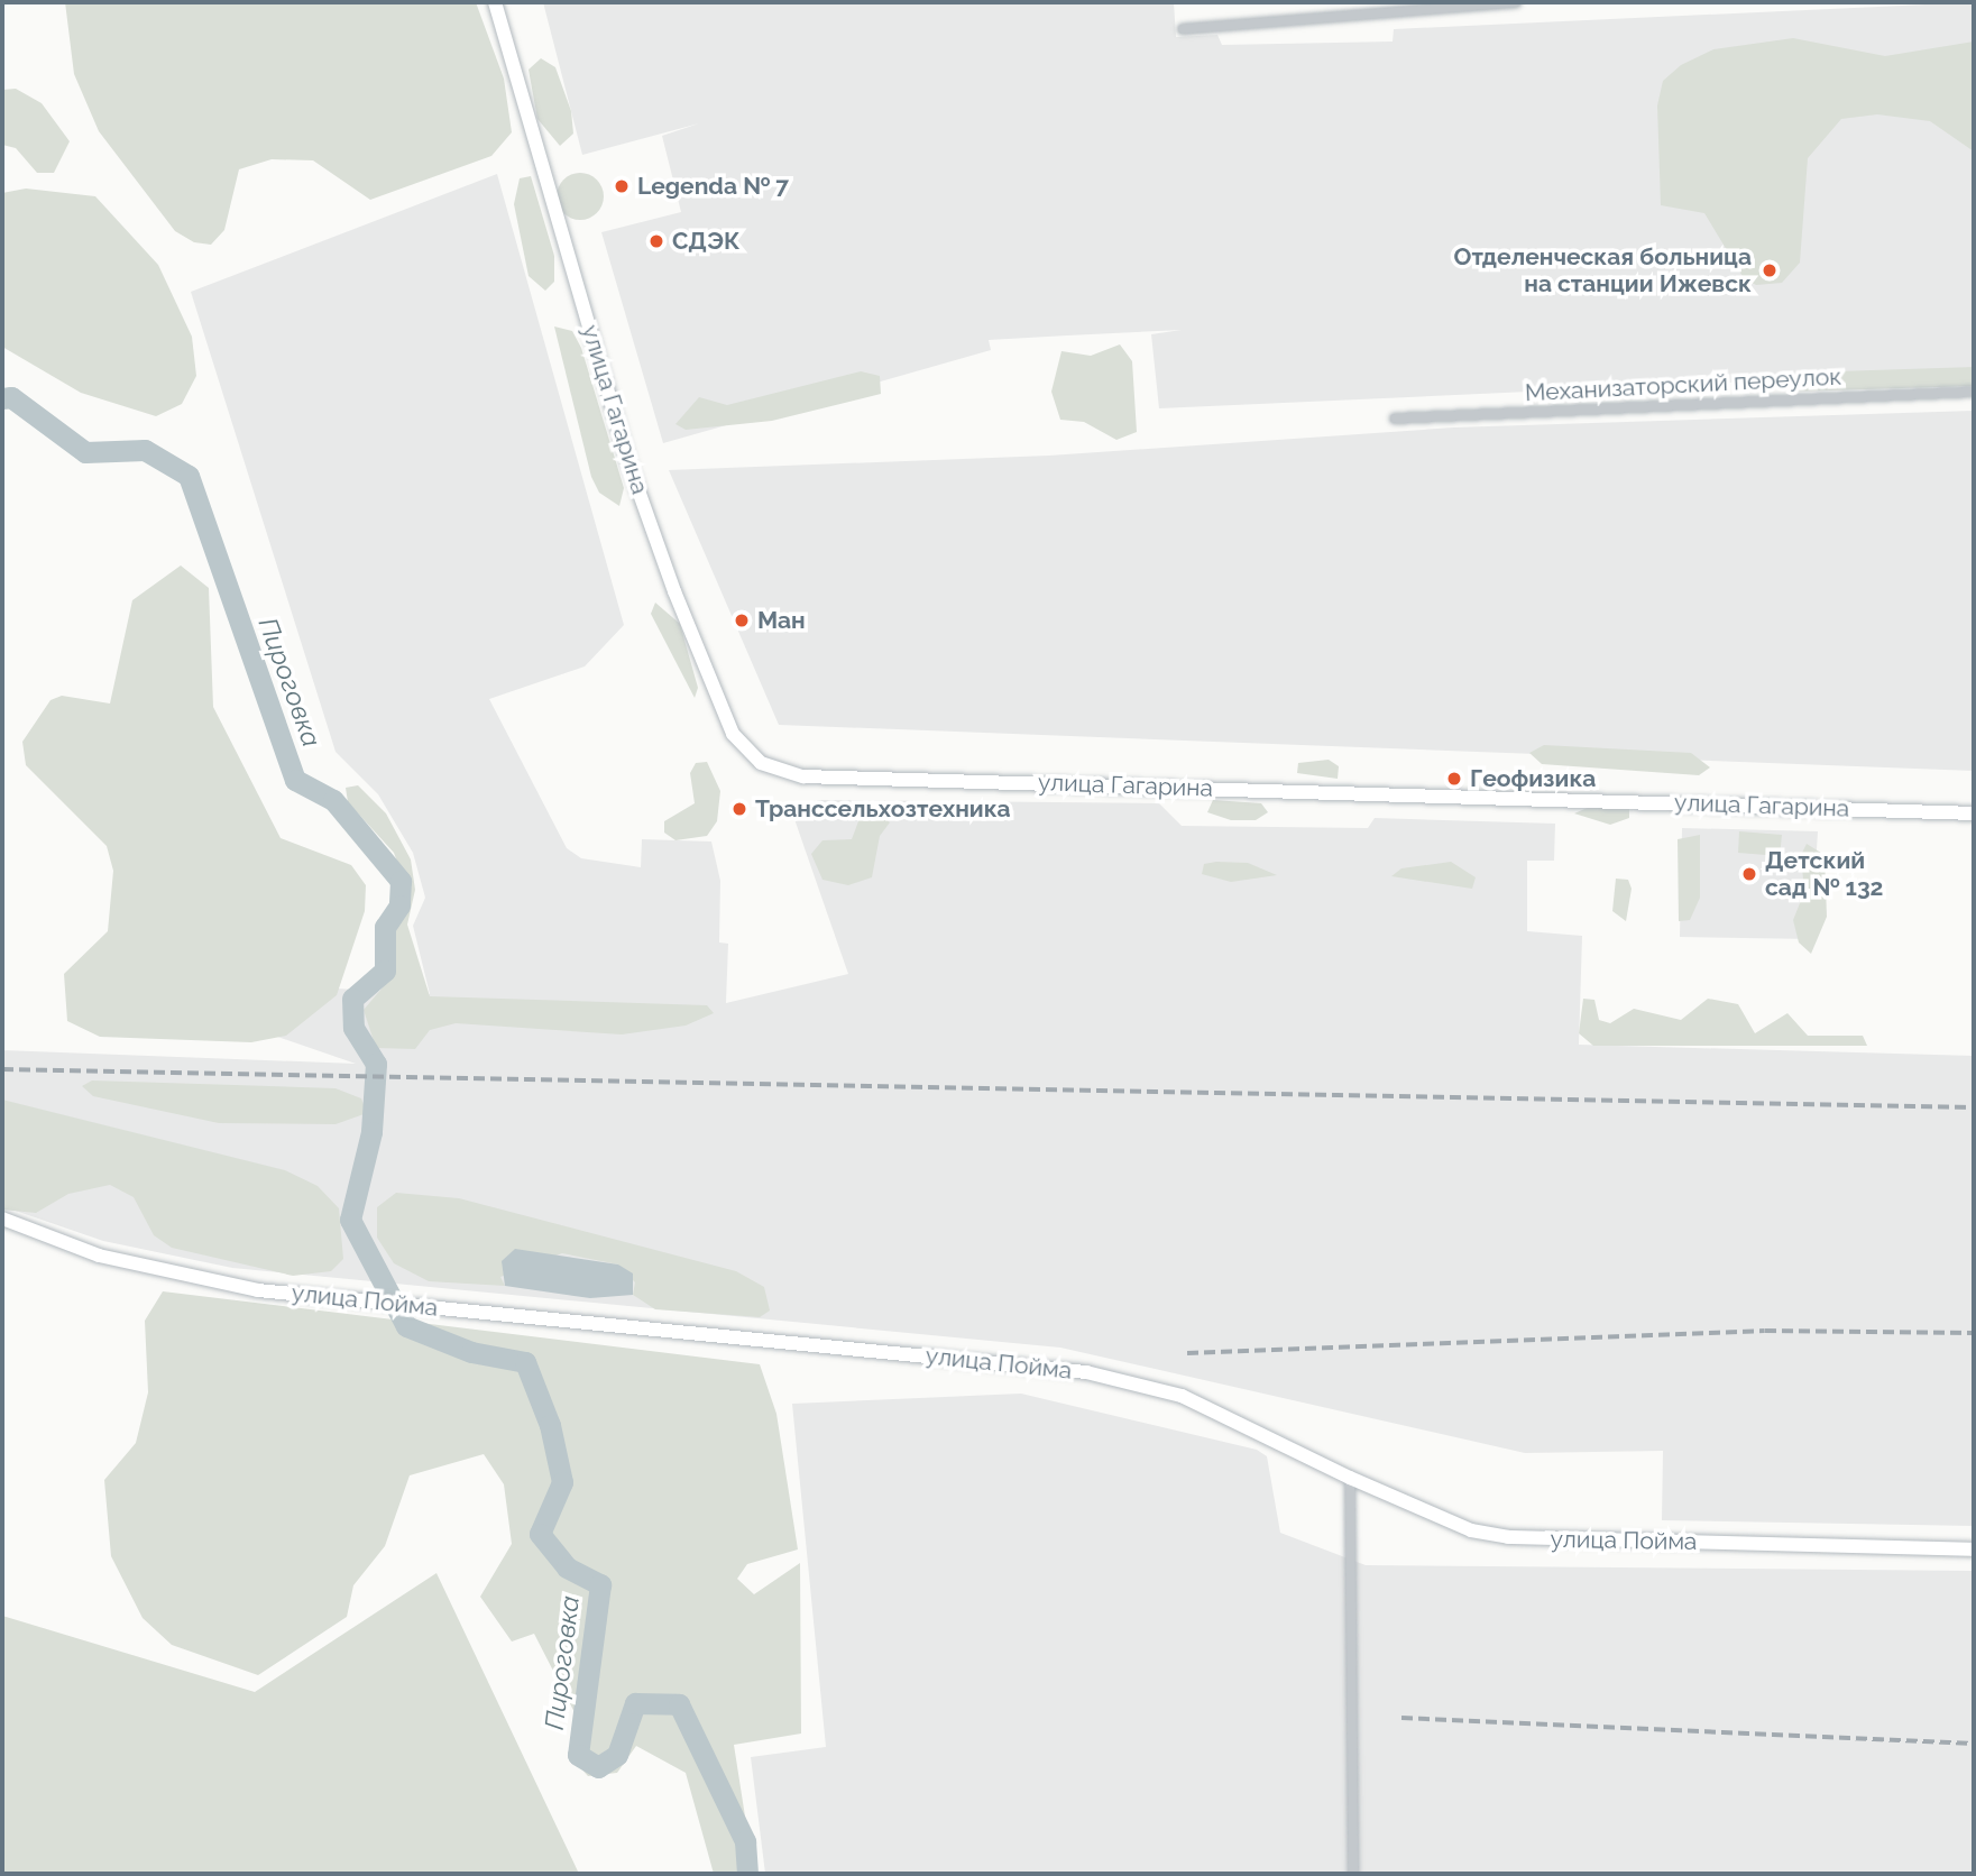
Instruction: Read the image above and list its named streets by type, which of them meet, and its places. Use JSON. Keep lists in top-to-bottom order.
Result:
{
  "streets": {
    "main road": ["улица Гагарина", "улица Пойма"],
    "street": ["Механизаторский переулок"]
  },
  "water": ["Пироговка"],
  "places": [
    "Legenda № 7",
    "СДЭК",
    "Отделенческая больница на станции Ижевск",
    "Ман",
    "Геофизика",
    "Транссельхозтехника",
    "Детский сад № 132"
  ]
}
